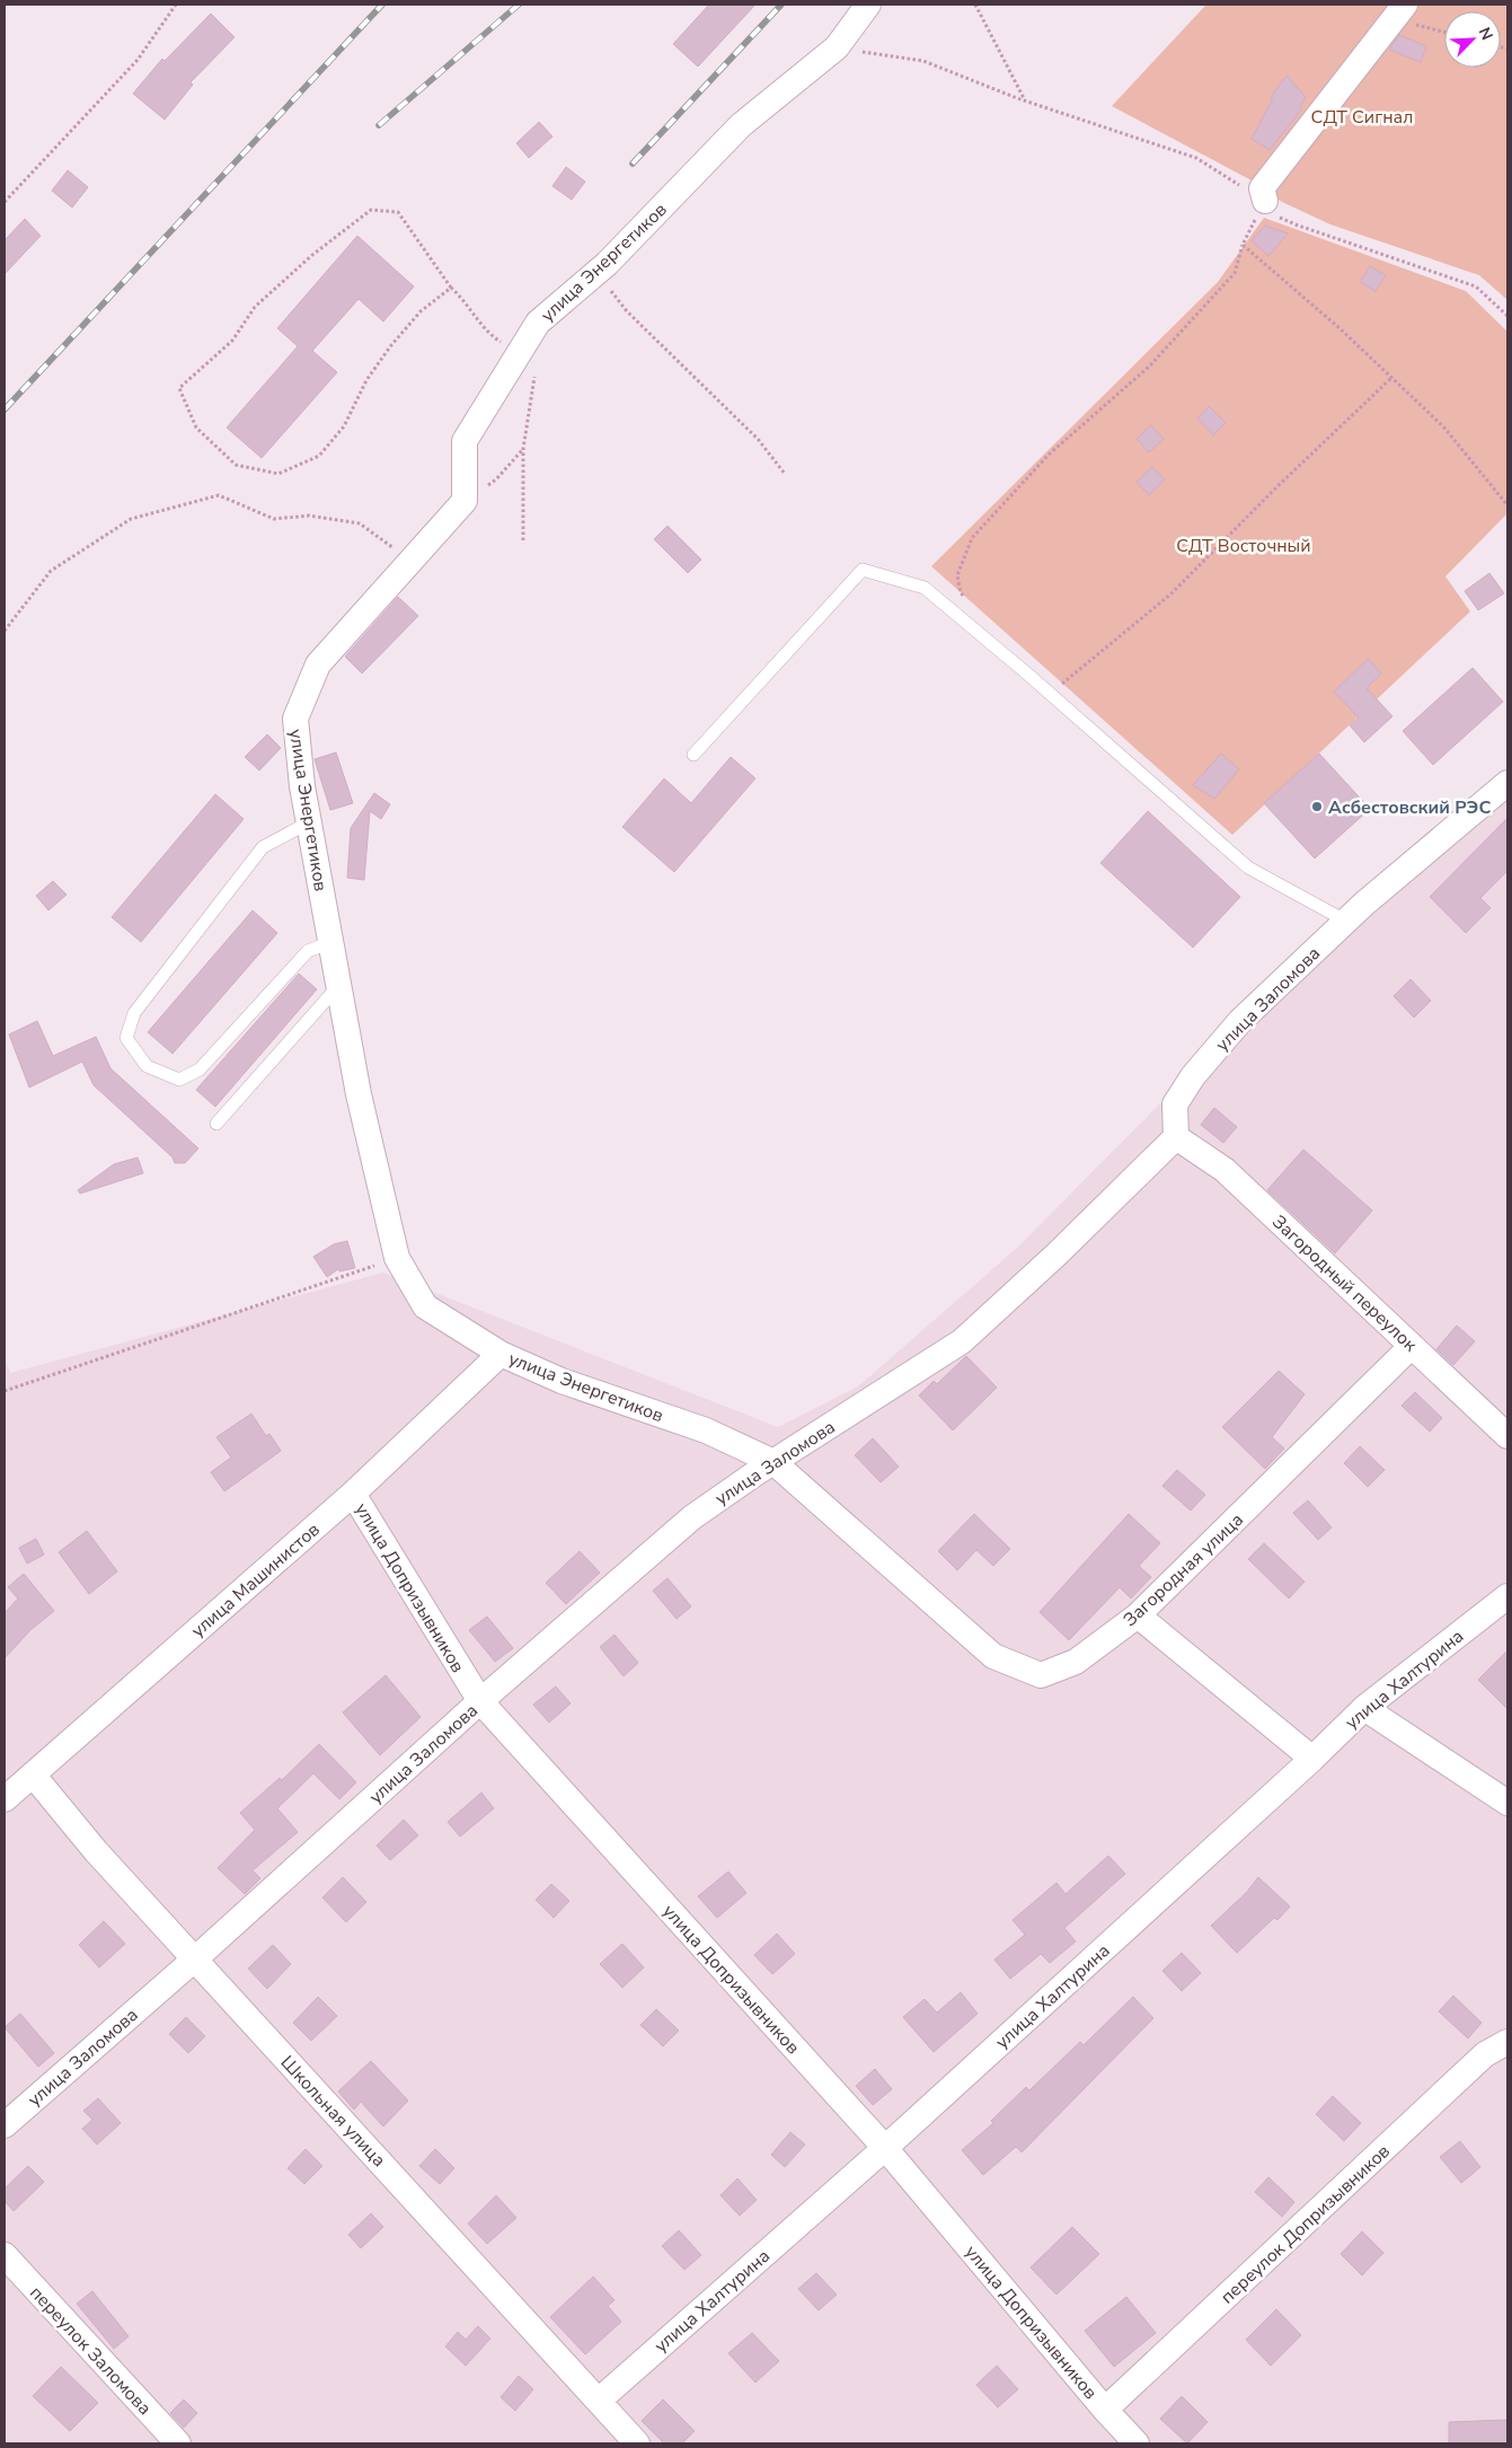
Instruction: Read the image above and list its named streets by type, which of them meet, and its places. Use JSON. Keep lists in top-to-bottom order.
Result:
{
  "streets": {
    "street": [
      "улица Энергетиков",
      "улица Заломова",
      "Загородный переулок",
      "Загородная улица",
      "улица Машинистов",
      "улица Допризывников",
      "улица Халтурина",
      "Школьная улица",
      "переулок Допризывников",
      "переулок Заломова"
    ]
  },
  "crossings": [
    ["улица Энергетиков", "улица Заломова"],
    ["улица Энергетиков", "Загородная улица"],
    ["улица Энергетиков", "улица Машинистов"],
    ["улица Заломова", "Загородный переулок"],
    ["улица Заломова", "Загородная улица"],
    ["улица Заломова", "улица Допризывников"],
    ["улица Заломова", "Школьная улица"],
    ["Загородный переулок", "Загородная улица"],
    ["улица Машинистов", "улица Допризывников"],
    ["улица Машинистов", "Школьная улица"],
    ["улица Допризывников", "улица Халтурина"],
    ["улица Допризывников", "переулок Допризывников"],
    ["улица Халтурина", "Школьная улица"]
  ],
  "parks": ["СДТ Сигнал", "СДТ Восточный"],
  "places": ["Асбестовский РЭС"],
  "north": "top right"
}
